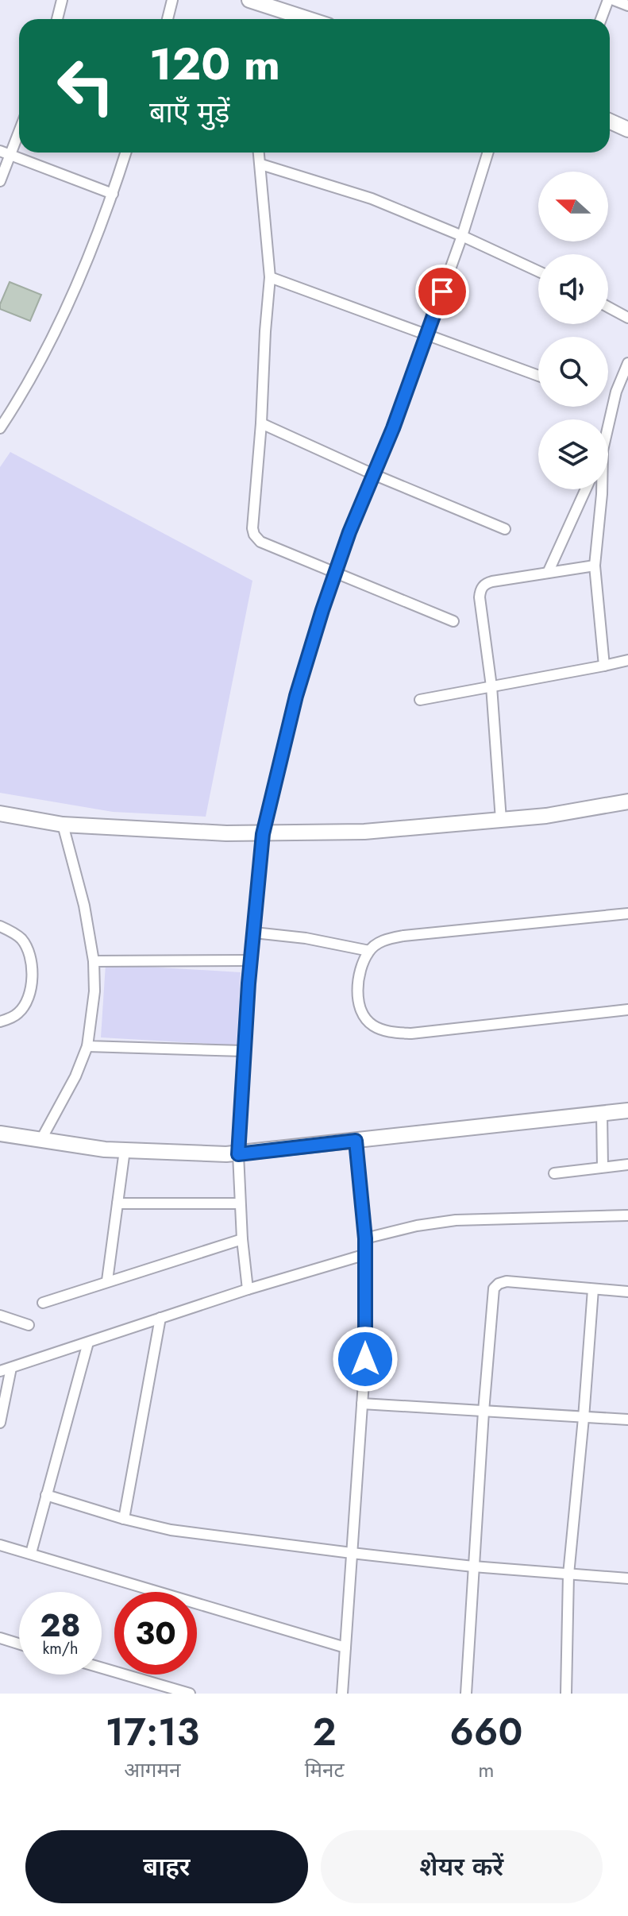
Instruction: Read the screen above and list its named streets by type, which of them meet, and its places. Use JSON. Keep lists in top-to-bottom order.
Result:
{
  "north": "left",
  "page": {
    "turn": ["120 m", "बाएँ मुड़ें"],
    "speed": "28 km/h",
    "limit": "30",
    "eta": [
      "17:13",
      "आगमन",
      "2",
      "मिनट",
      "660",
      "m"
    ],
    "buttons": ["बाहर", "शेयर करें"]
  }
}
